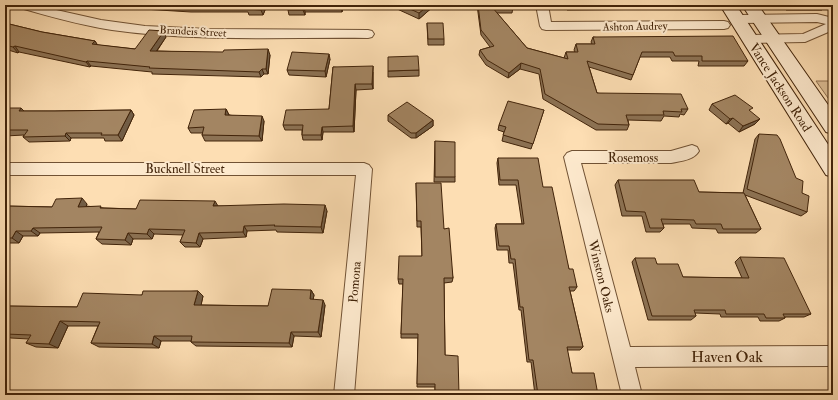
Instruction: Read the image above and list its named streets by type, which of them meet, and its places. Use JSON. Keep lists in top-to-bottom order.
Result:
{
  "streets": {
    "main road": ["Vance Jackson Road"],
    "street": [
      "Ashton Audrey",
      "Brandeis Street",
      "Rosemoss",
      "Bucknell Street",
      "Winston Oaks",
      "Pomona",
      "Haven Oak"
    ]
  },
  "crossings": [
    ["Ashton Audrey", "Vance Jackson Road"],
    ["Rosemoss", "Winston Oaks"],
    ["Bucknell Street", "Pomona"],
    ["Winston Oaks", "Haven Oak"]
  ]
}
